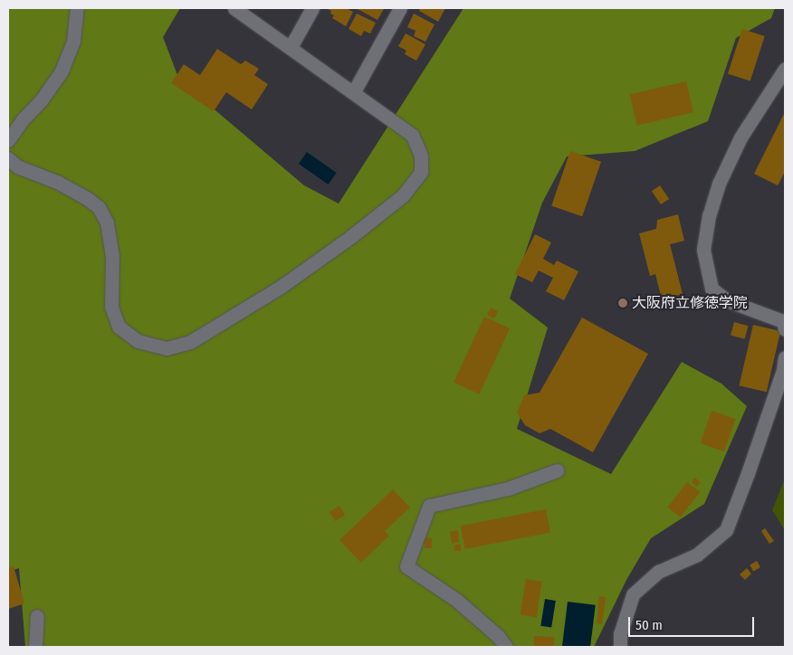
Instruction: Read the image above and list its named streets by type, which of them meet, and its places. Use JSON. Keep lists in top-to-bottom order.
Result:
{
  "places": ["大阪府立修徳学院"],
  "scale_bar": "50 m"
}
